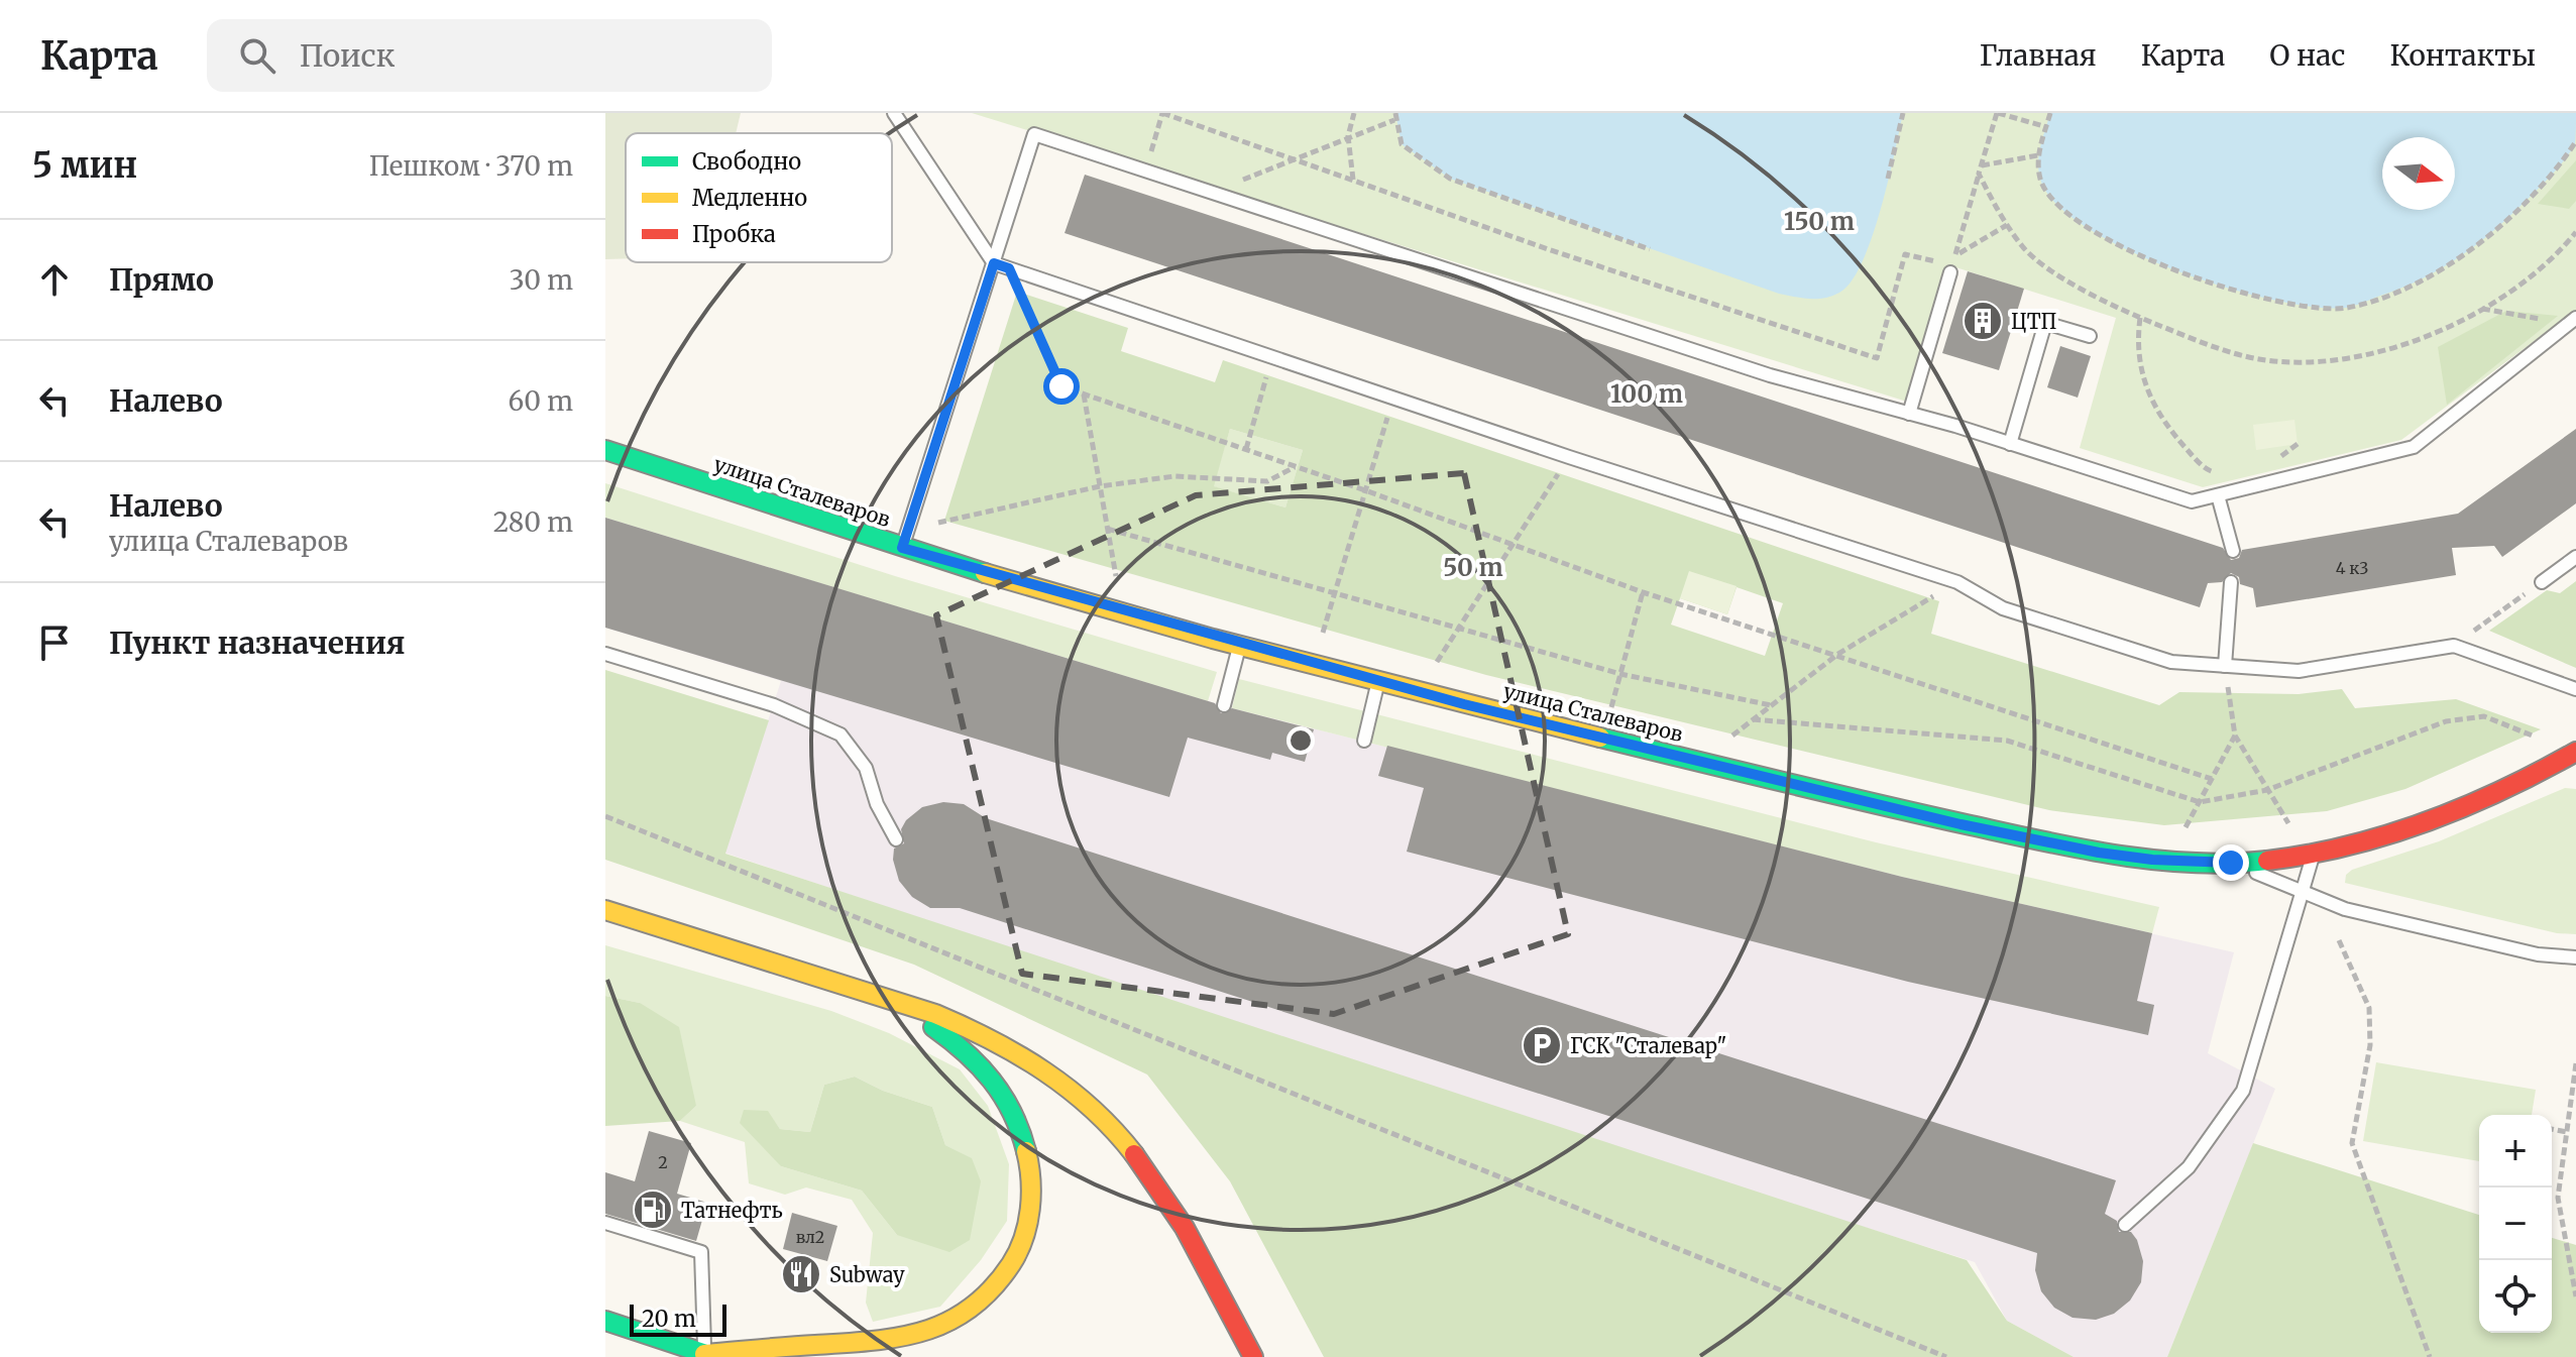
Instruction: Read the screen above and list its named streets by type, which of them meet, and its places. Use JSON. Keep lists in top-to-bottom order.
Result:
{
  "streets": {
    "main road": ["улица Сталеваров"]
  },
  "places": {
    "building": ["ЦТП"],
    "parking": ["ГСК \"Сталевар\""],
    "fuel station": ["Татнефть"],
    "restaurant": ["Subway"]
  },
  "house_numbers": ["4 к3", "2", "вл2"],
  "legend": ["Свободно", "Медленно", "Пробка"],
  "scale_bar": "20 m",
  "north": "right",
  "page": {
    "header": "Карта",
    "search": "Поиск",
    "nav": [
      "Главная",
      "Карта",
      "О нас",
      "Контакты"
    ],
    "heading": ["5 мин", "Пешком · 370 m"],
    "list": [
      ["Прямо", "30 m"],
      ["Налево", "60 m"],
      ["Налево", "улица Сталеваров", "280 m"],
      "Пункт назначения"
    ],
    "map_buttons": ["+", "−"],
    "scale": "20 m"
  },
  "rings": ["150 m", "100 m", "50 m"]
}
